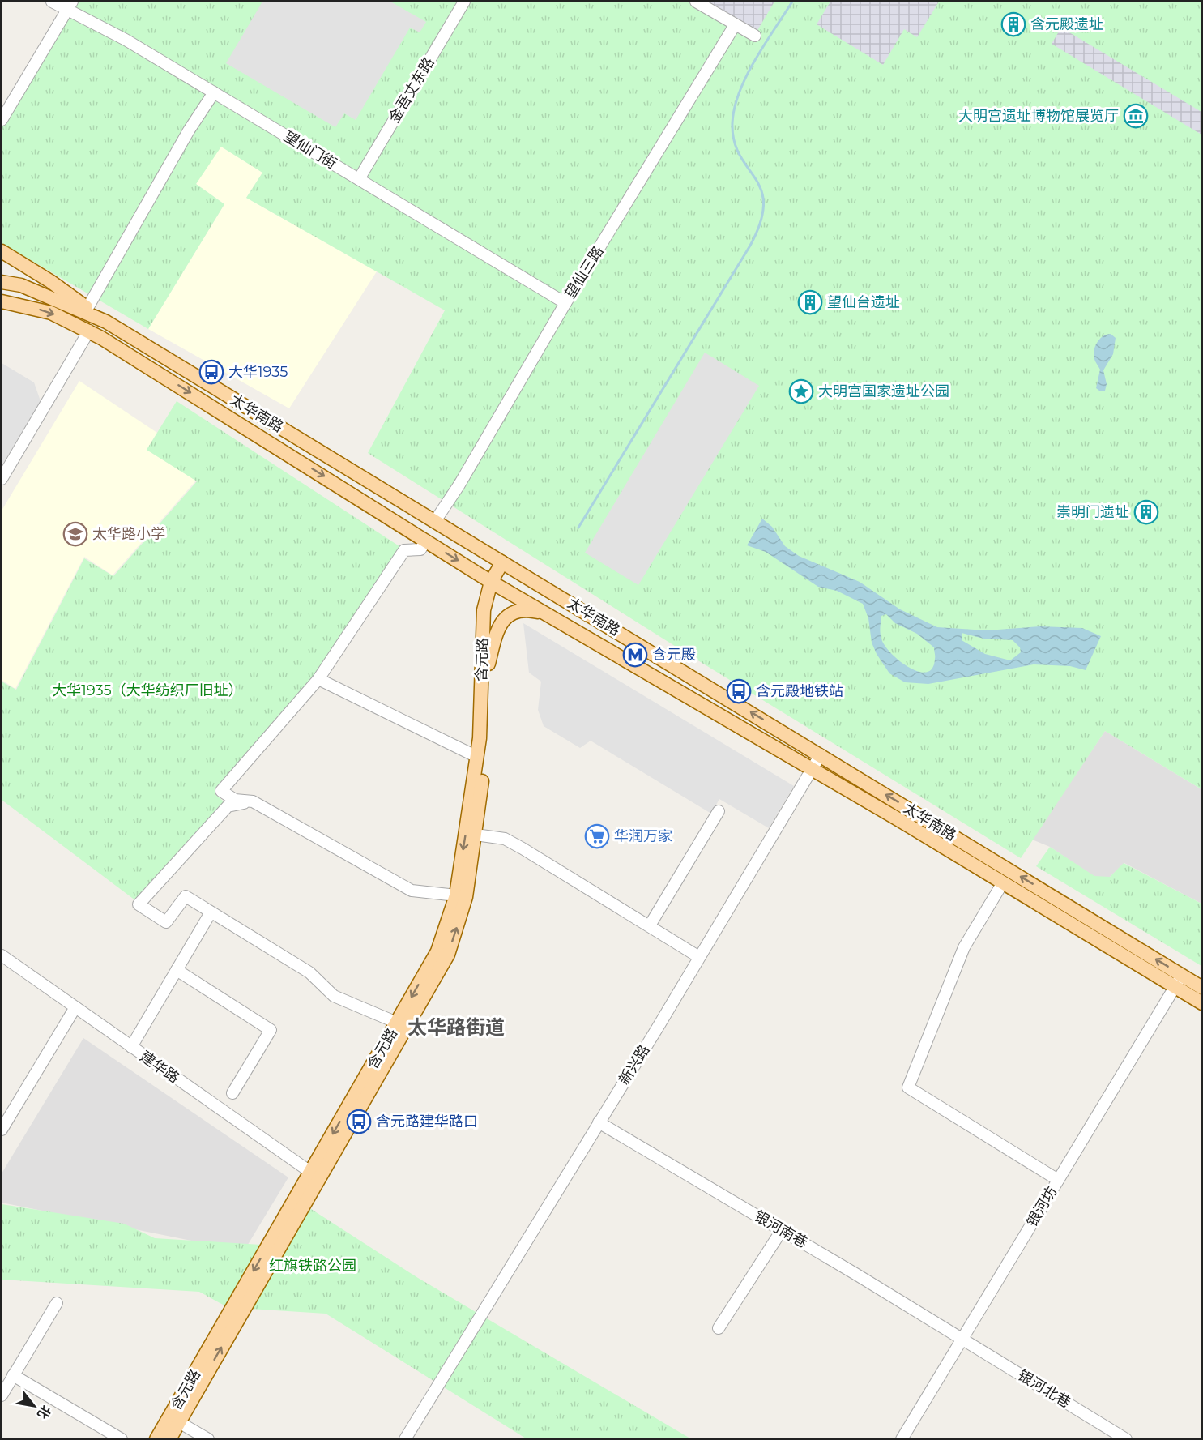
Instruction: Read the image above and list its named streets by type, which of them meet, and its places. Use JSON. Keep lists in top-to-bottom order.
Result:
{
  "streets": {
    "main road": ["太华南路", "含元路"],
    "street": [
      "金吾丈东路",
      "望仙门街",
      "望仙三路",
      "新兴路",
      "建华路",
      "银河坊",
      "银河南巷",
      "银河北巷"
    ]
  },
  "crossings": [
    ["金吾丈东路", "望仙门街"],
    ["望仙门街", "望仙三路"],
    ["望仙三路", "太华南路"],
    ["太华南路", "含元路"],
    ["太华南路", "新兴路"],
    ["太华南路", "银河坊"],
    ["含元路", "建华路"],
    ["新兴路", "银河南巷"],
    ["银河坊", "银河南巷"],
    ["银河坊", "银河北巷"],
    ["银河南巷", "银河北巷"]
  ],
  "districts": ["太华路街道"],
  "parks": ["大华1935（大华纺织厂旧址）", "红旗铁路公园"],
  "places": {
    "building": ["含元殿遗址", "望仙台遗址", "崇明门遗址"],
    "museum": ["大明宫遗址博物馆展览厅"],
    "bus stop": ["大华1935", "含元殿地铁站", "含元路建华路口"],
    "place": ["大明宫国家遗址公园"],
    "school or university": ["太华路小学"],
    "metro station": ["含元殿"],
    "supermarket": ["华润万家"]
  },
  "north": "bottom right"
}
